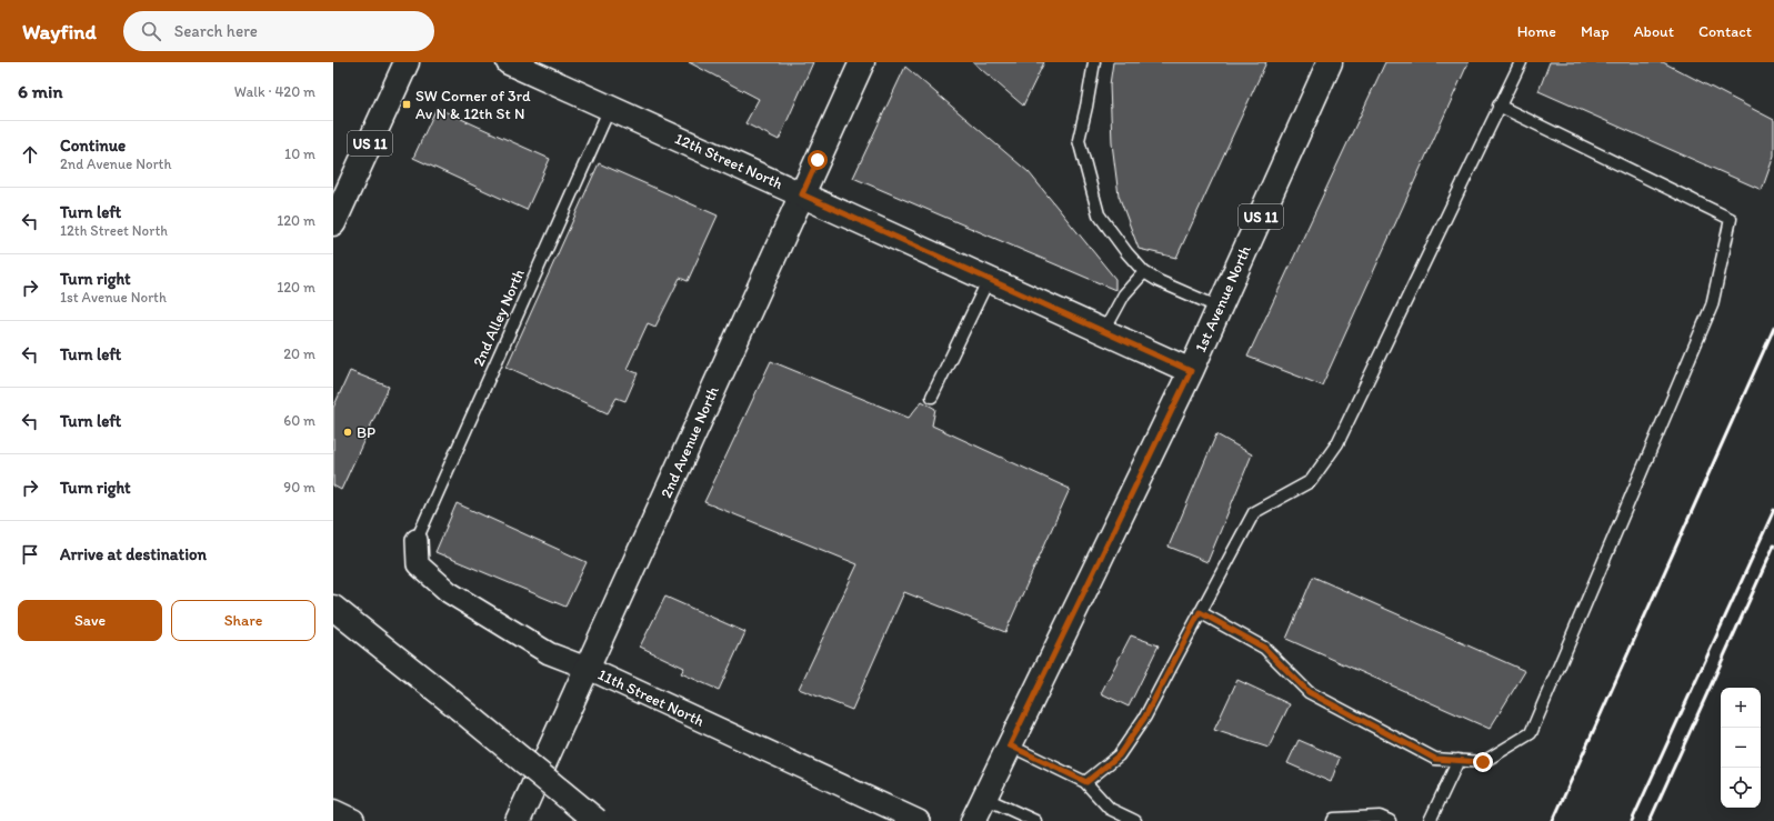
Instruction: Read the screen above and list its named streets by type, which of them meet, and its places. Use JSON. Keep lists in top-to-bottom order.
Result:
{
  "streets": {
    "main road": [
      "US 11",
      "12th Street North",
      "1st Avenue North",
      "2nd Avenue North"
    ],
    "street": ["11th Street North"],
    "lane": ["2nd Alley North"]
  },
  "crossings": [
    ["12th Street North", "1st Avenue North"],
    ["12th Street North", "2nd Alley North"],
    ["12th Street North", "2nd Avenue North"],
    ["2nd Alley North", "11th Street North"],
    ["2nd Avenue North", "11th Street North"]
  ],
  "places": {
    "transit": ["SW Corner of 3rd Av N & 12th St N"],
    "other": ["BP"]
  },
  "page": {
    "header": "Wayfind",
    "search": "Search here",
    "nav": [
      "Home",
      "Map",
      "About",
      "Contact"
    ],
    "heading": ["6 min", "Walk · 420 m"],
    "list": [
      ["Continue", "2nd Avenue North", "10 m"],
      ["Turn left", "12th Street North", "120 m"],
      ["Turn right", "1st Avenue North", "120 m"],
      ["Turn left", "20 m"],
      ["Turn left", "60 m"],
      ["Turn right", "90 m"],
      "Arrive at destination"
    ],
    "buttons": ["Save", "Share"],
    "map_buttons": ["+", "−"]
  }
}
